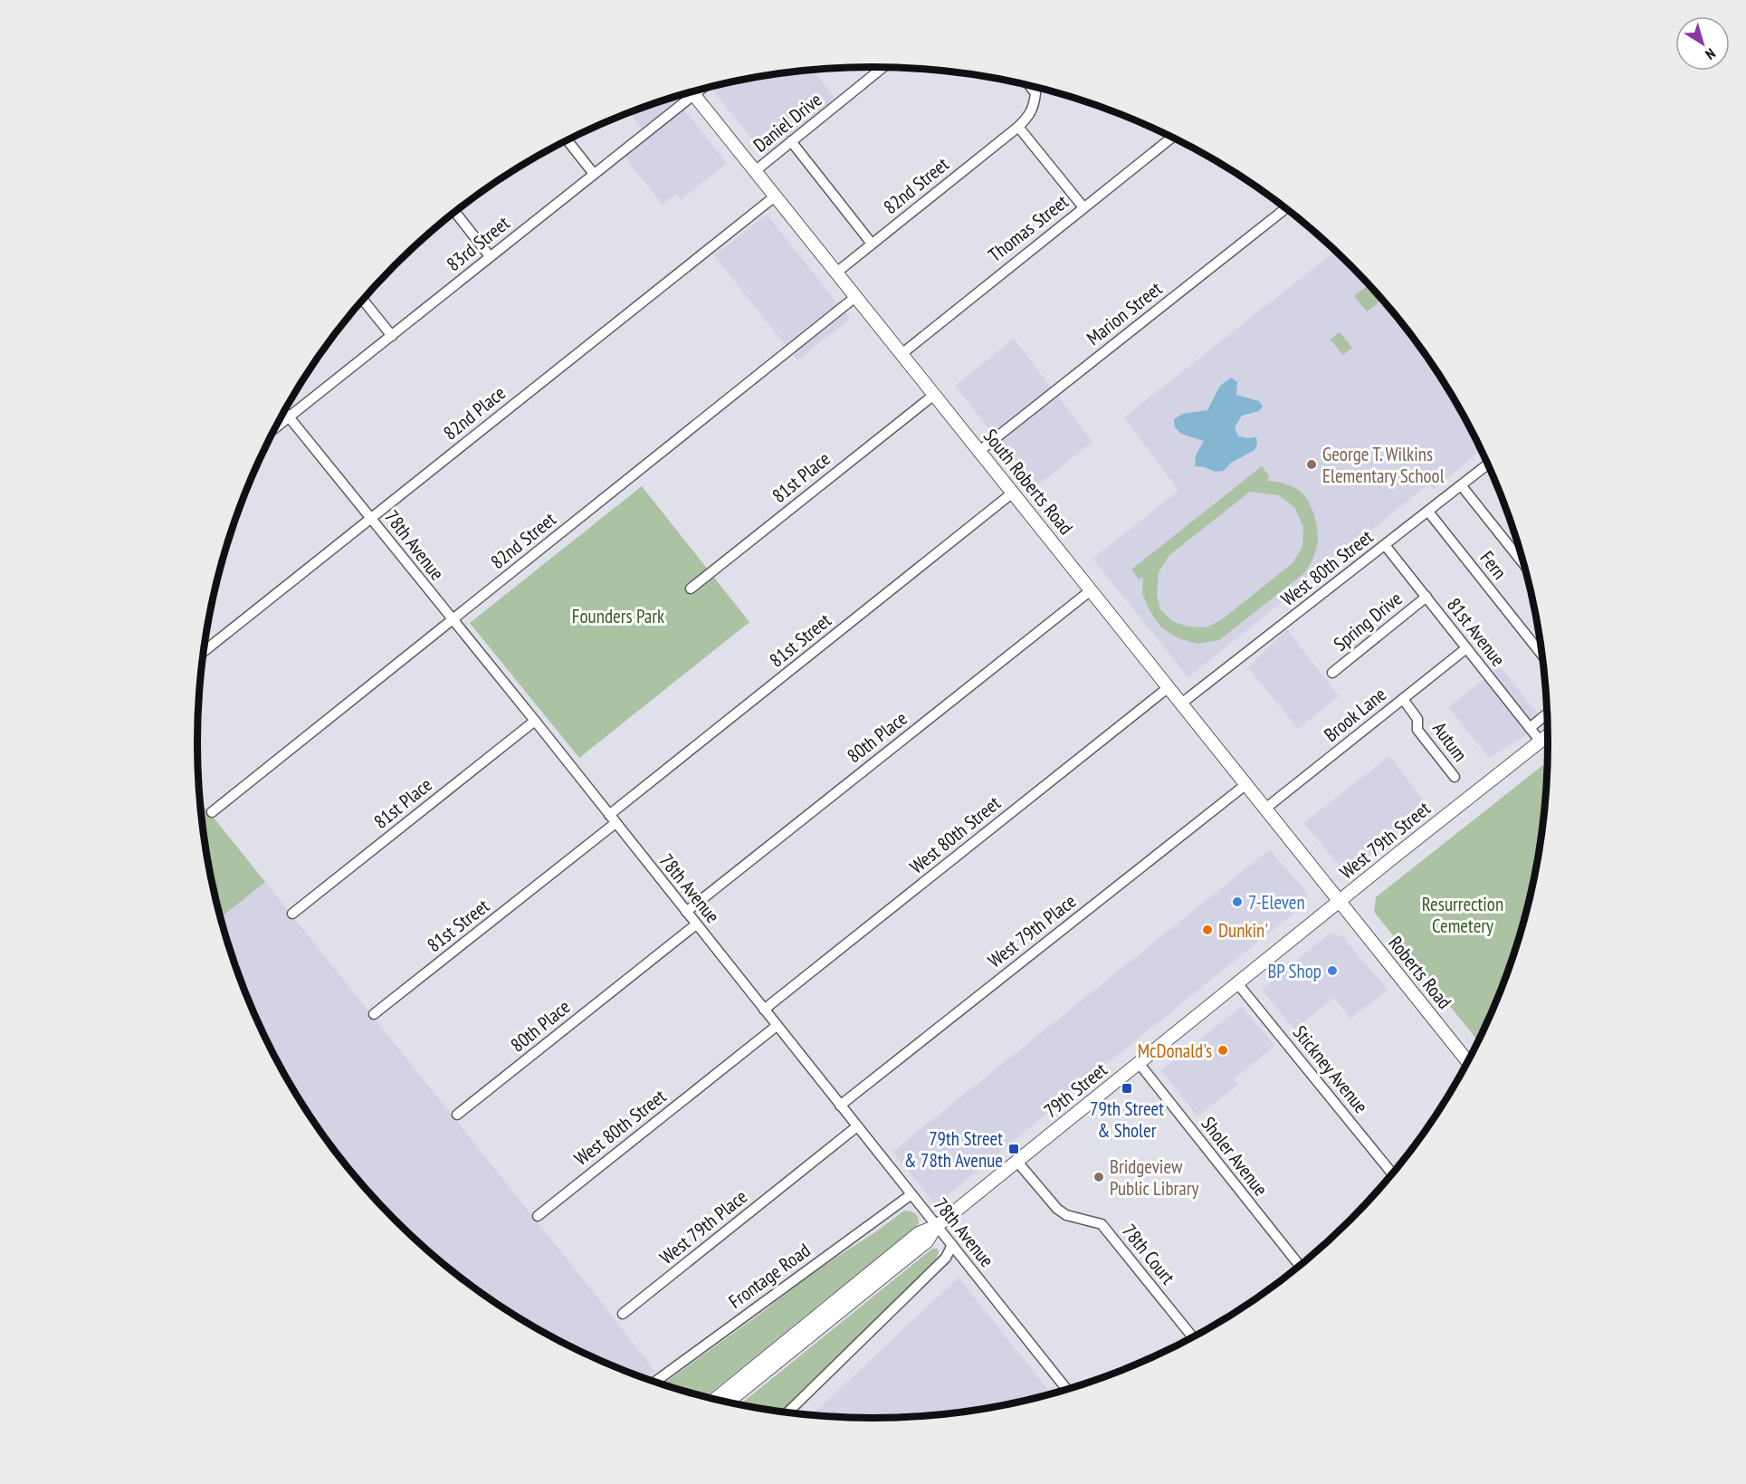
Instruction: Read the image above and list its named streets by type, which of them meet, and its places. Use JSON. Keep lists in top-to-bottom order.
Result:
{
  "streets": {
    "main road": [
      "South Roberts Road",
      "West 79th Street",
      "Roberts Road",
      "79th Street"
    ],
    "street": [
      "Daniel Drive",
      "82nd Street",
      "Thomas Street",
      "83rd Street",
      "Marion Street",
      "82nd Place",
      "81st Place",
      "78th Avenue",
      "Fern",
      "West 80th Street",
      "Spring Drive",
      "81st Avenue",
      "81st Street",
      "Brook Lane",
      "80th Place",
      "Autum",
      "West 79th Place",
      "Stickney Avenue",
      "Sholer Avenue",
      "78th Court",
      "Frontage Road"
    ]
  },
  "crossings": [
    ["Daniel Drive", "South Roberts Road"],
    ["82nd Street", "South Roberts Road"],
    ["82nd Street", "78th Avenue"],
    ["Thomas Street", "South Roberts Road"],
    ["83rd Street", "78th Avenue"],
    ["Marion Street", "South Roberts Road"],
    ["82nd Place", "South Roberts Road"],
    ["82nd Place", "78th Avenue"],
    ["81st Place", "South Roberts Road"],
    ["81st Place", "78th Avenue"],
    ["South Roberts Road", "West 80th Street"],
    ["South Roberts Road", "81st Street"],
    ["South Roberts Road", "Brook Lane"],
    ["South Roberts Road", "80th Place"],
    ["South Roberts Road", "West 79th Street"],
    ["South Roberts Road", "West 79th Place"],
    ["South Roberts Road", "Roberts Road"],
    ["78th Avenue", "West 80th Street"],
    ["78th Avenue", "81st Street"],
    ["78th Avenue", "80th Place"],
    ["78th Avenue", "West 79th Place"],
    ["78th Avenue", "79th Street"],
    ["78th Avenue", "Frontage Road"],
    ["Fern", "West 80th Street"],
    ["West 80th Street", "81st Avenue"],
    ["Spring Drive", "81st Avenue"],
    ["81st Avenue", "Brook Lane"],
    ["81st Avenue", "West 79th Street"],
    ["Brook Lane", "Autum"],
    ["West 79th Street", "Roberts Road"],
    ["West 79th Street", "Stickney Avenue"],
    ["West 79th Street", "79th Street"],
    ["Stickney Avenue", "79th Street"],
    ["79th Street", "Sholer Avenue"],
    ["79th Street", "78th Court"]
  ],
  "parks": ["Founders Park", "Resurrection Cemetery"],
  "places": {
    "other": [
      "George T. Wilkins Elementary School",
      "7-Eleven",
      "Dunkin'",
      "BP Shop",
      "McDonald's",
      "Bridgeview Public Library"
    ],
    "transit": ["79th Street & Sholer", "79th Street & 78th Avenue"]
  },
  "north": "bottom right"
}
